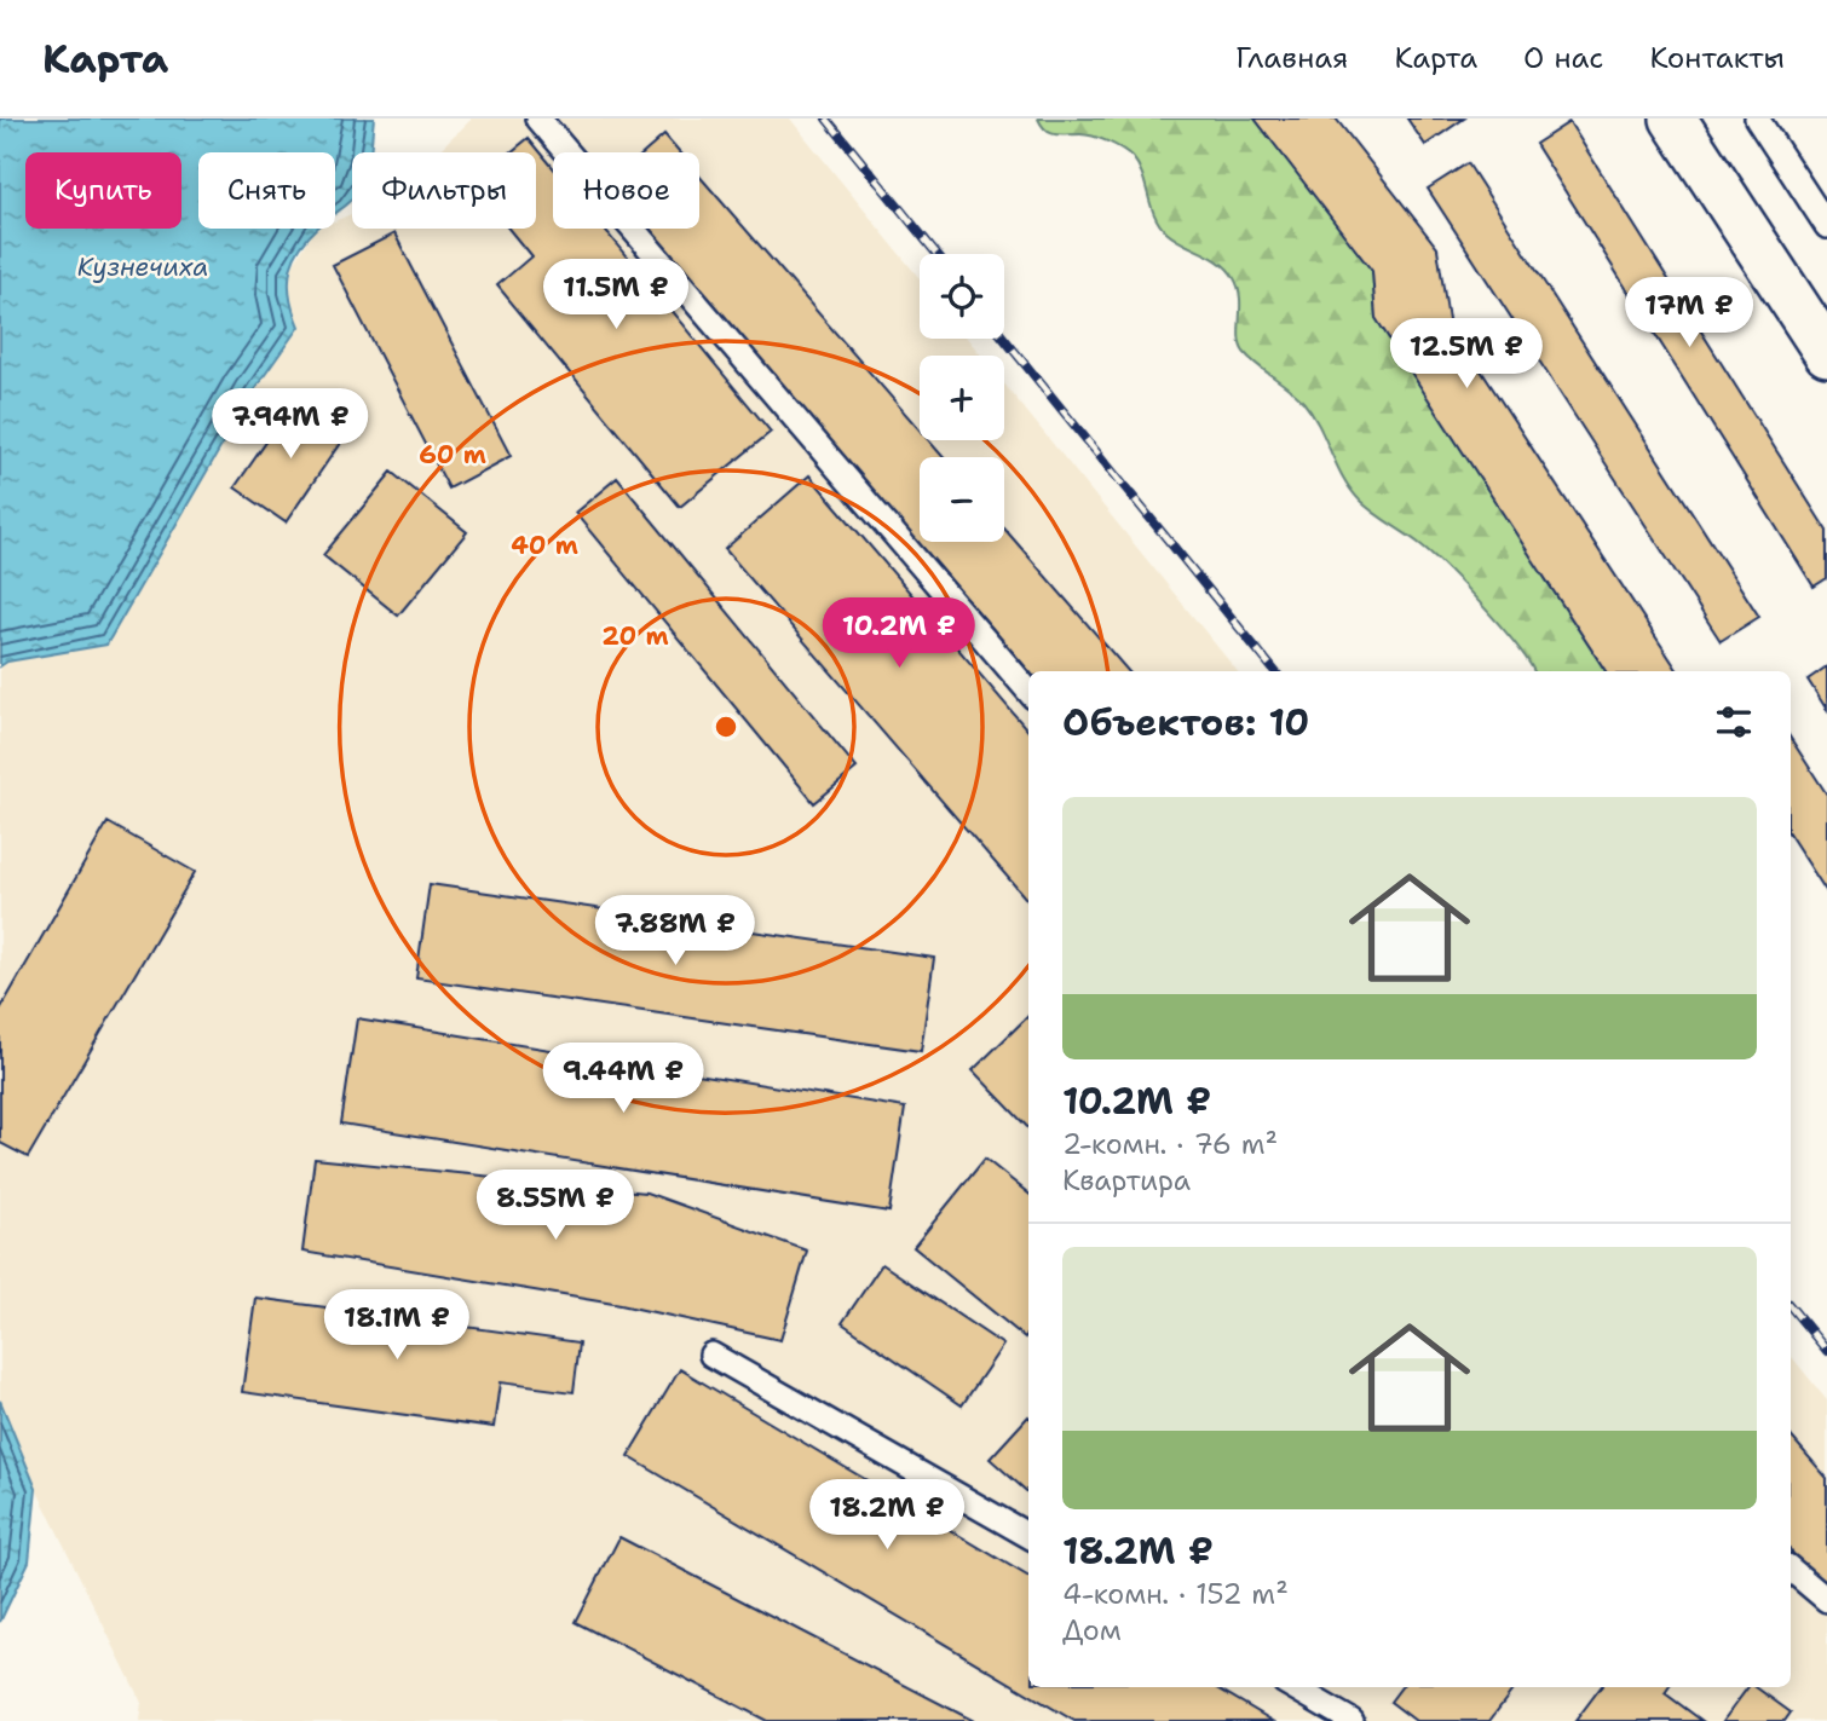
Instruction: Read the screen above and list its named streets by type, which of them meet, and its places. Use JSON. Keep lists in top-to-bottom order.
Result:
{
  "water": ["Кузнечиха"],
  "page": {
    "header": "Карта",
    "nav": [
      "Главная",
      "Карта",
      "О нас",
      "Контакты"
    ],
    "chip": [
      "Купить",
      "Снять",
      "Фильтры",
      "Новое"
    ],
    "map_buttons": ["+", "−"],
    "price": [
      "11.5M ₽",
      "17M ₽",
      "12.5M ₽",
      "7.94M ₽",
      "10.2M ₽",
      "7.88M ₽",
      "9.44M ₽",
      "8.55M ₽",
      "18.1M ₽",
      "18.2M ₽"
    ],
    "heading": "Объектов: 10",
    "list": [
      {
        "name": "10.2M ₽",
        "note": "2-комн. · 76 m² · Квартира"
      },
      {
        "name": "18.2M ₽",
        "note": "4-комн. · 152 m² · Дом"
      }
    ]
  },
  "rings": ["60 m", "40 m", "20 m"]
}
